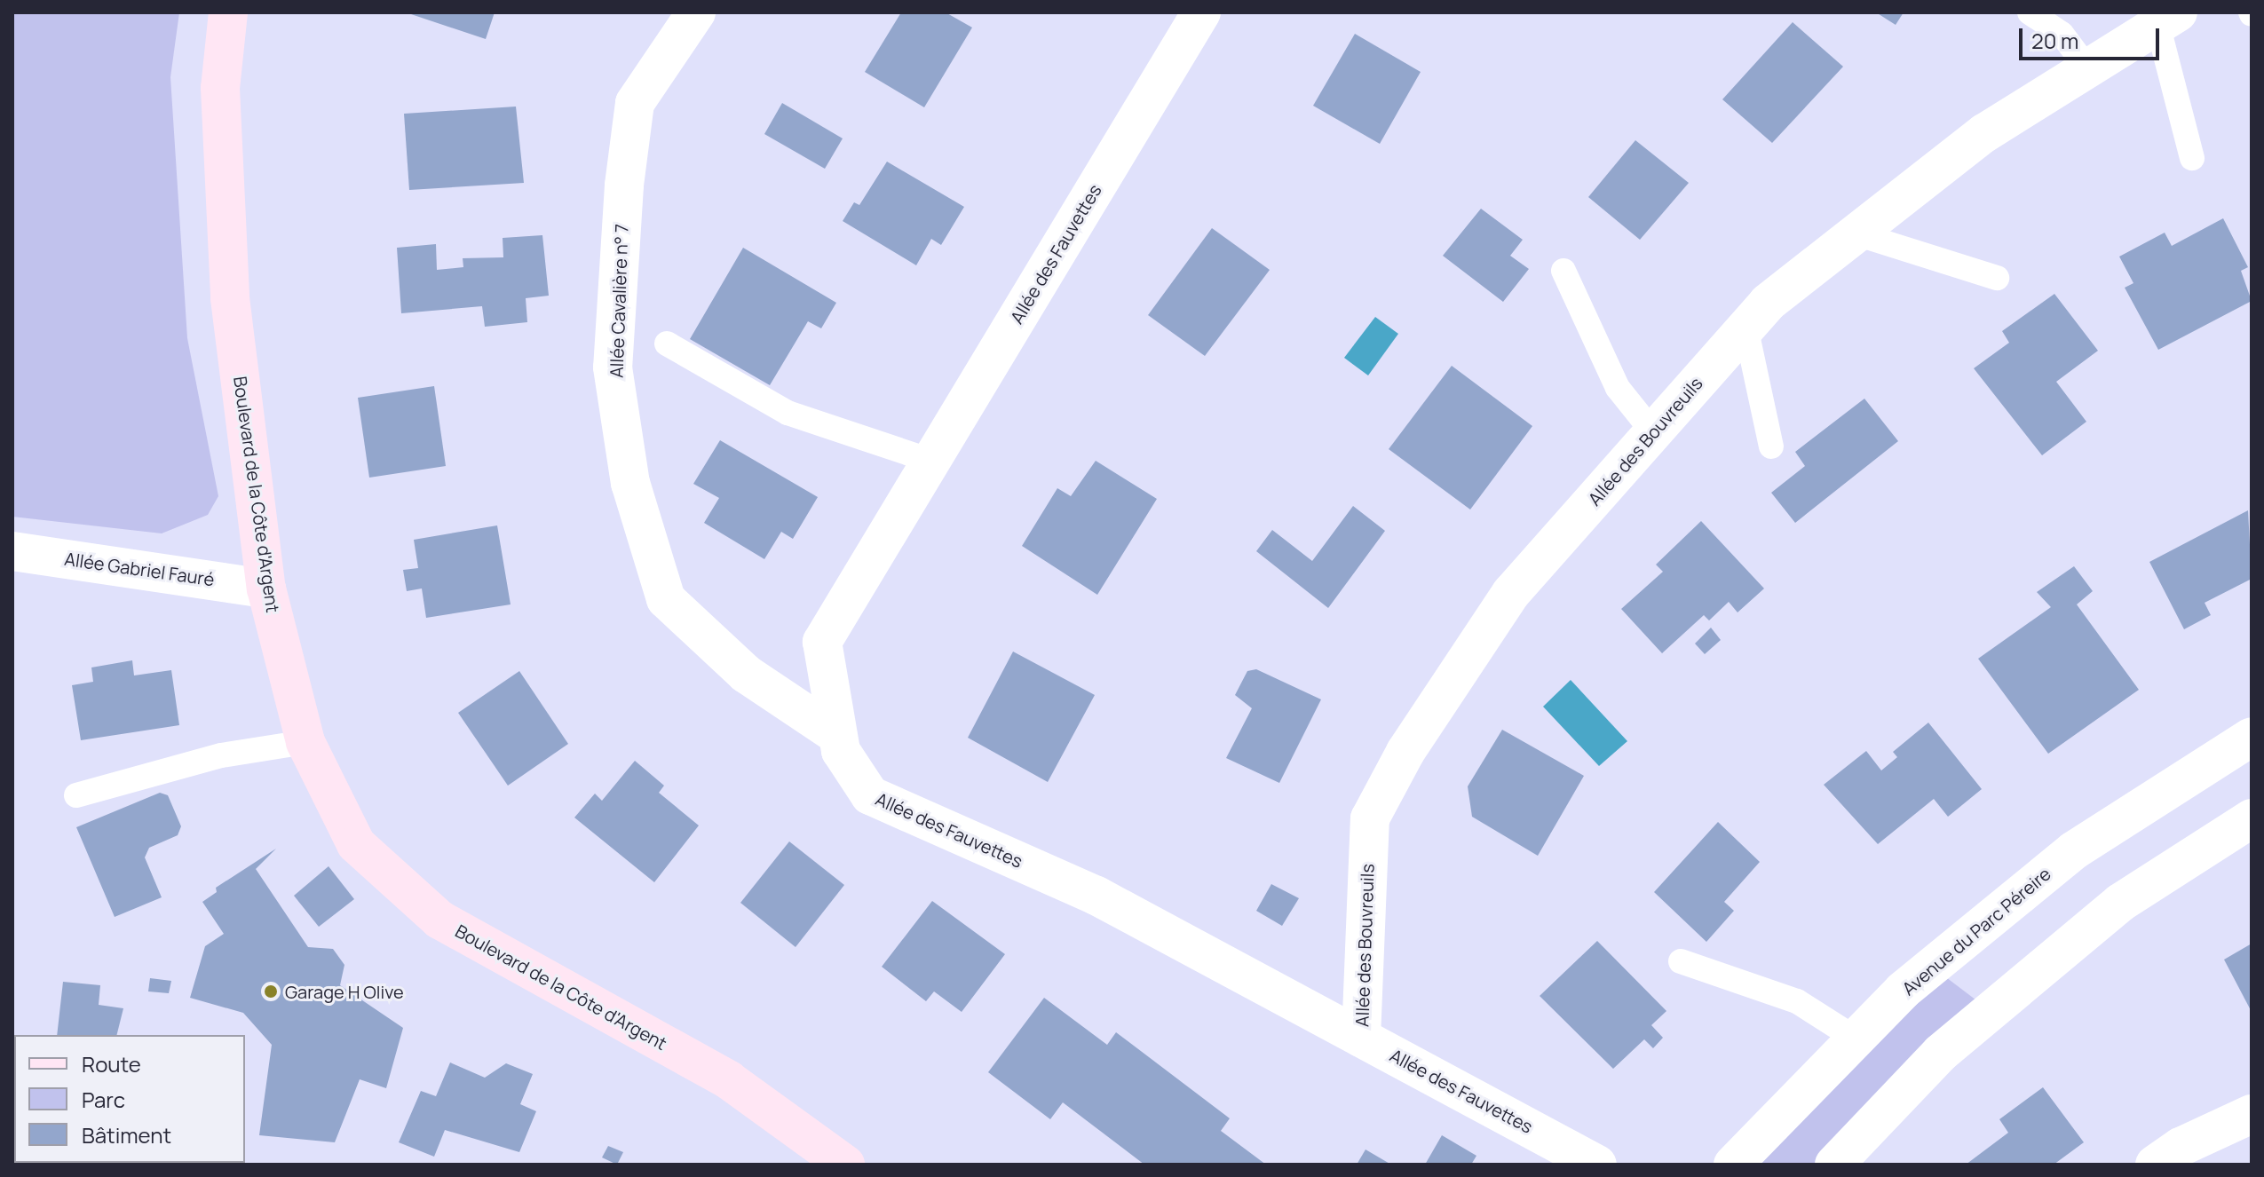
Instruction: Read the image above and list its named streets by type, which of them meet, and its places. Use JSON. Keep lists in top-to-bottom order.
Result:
{
  "streets": {
    "main road": ["Boulevard de la Côte d'Argent"],
    "street": [
      "Allée des Fauvettes",
      "Allée Cavalière n° 7",
      "Allée des Bouvreuils",
      "Allée Gabriel Fauré",
      "Avenue du Parc Péreire"
    ]
  },
  "crossings": [
    ["Allée des Fauvettes", "Allée Cavalière n° 7"],
    ["Allée des Fauvettes", "Allée des Bouvreuils"],
    ["Boulevard de la Côte d'Argent", "Allée Gabriel Fauré"]
  ],
  "places": ["Garage H Olive"],
  "legend": ["Route", "Parc", "Bâtiment"],
  "scale_bar": "20 m"
}
